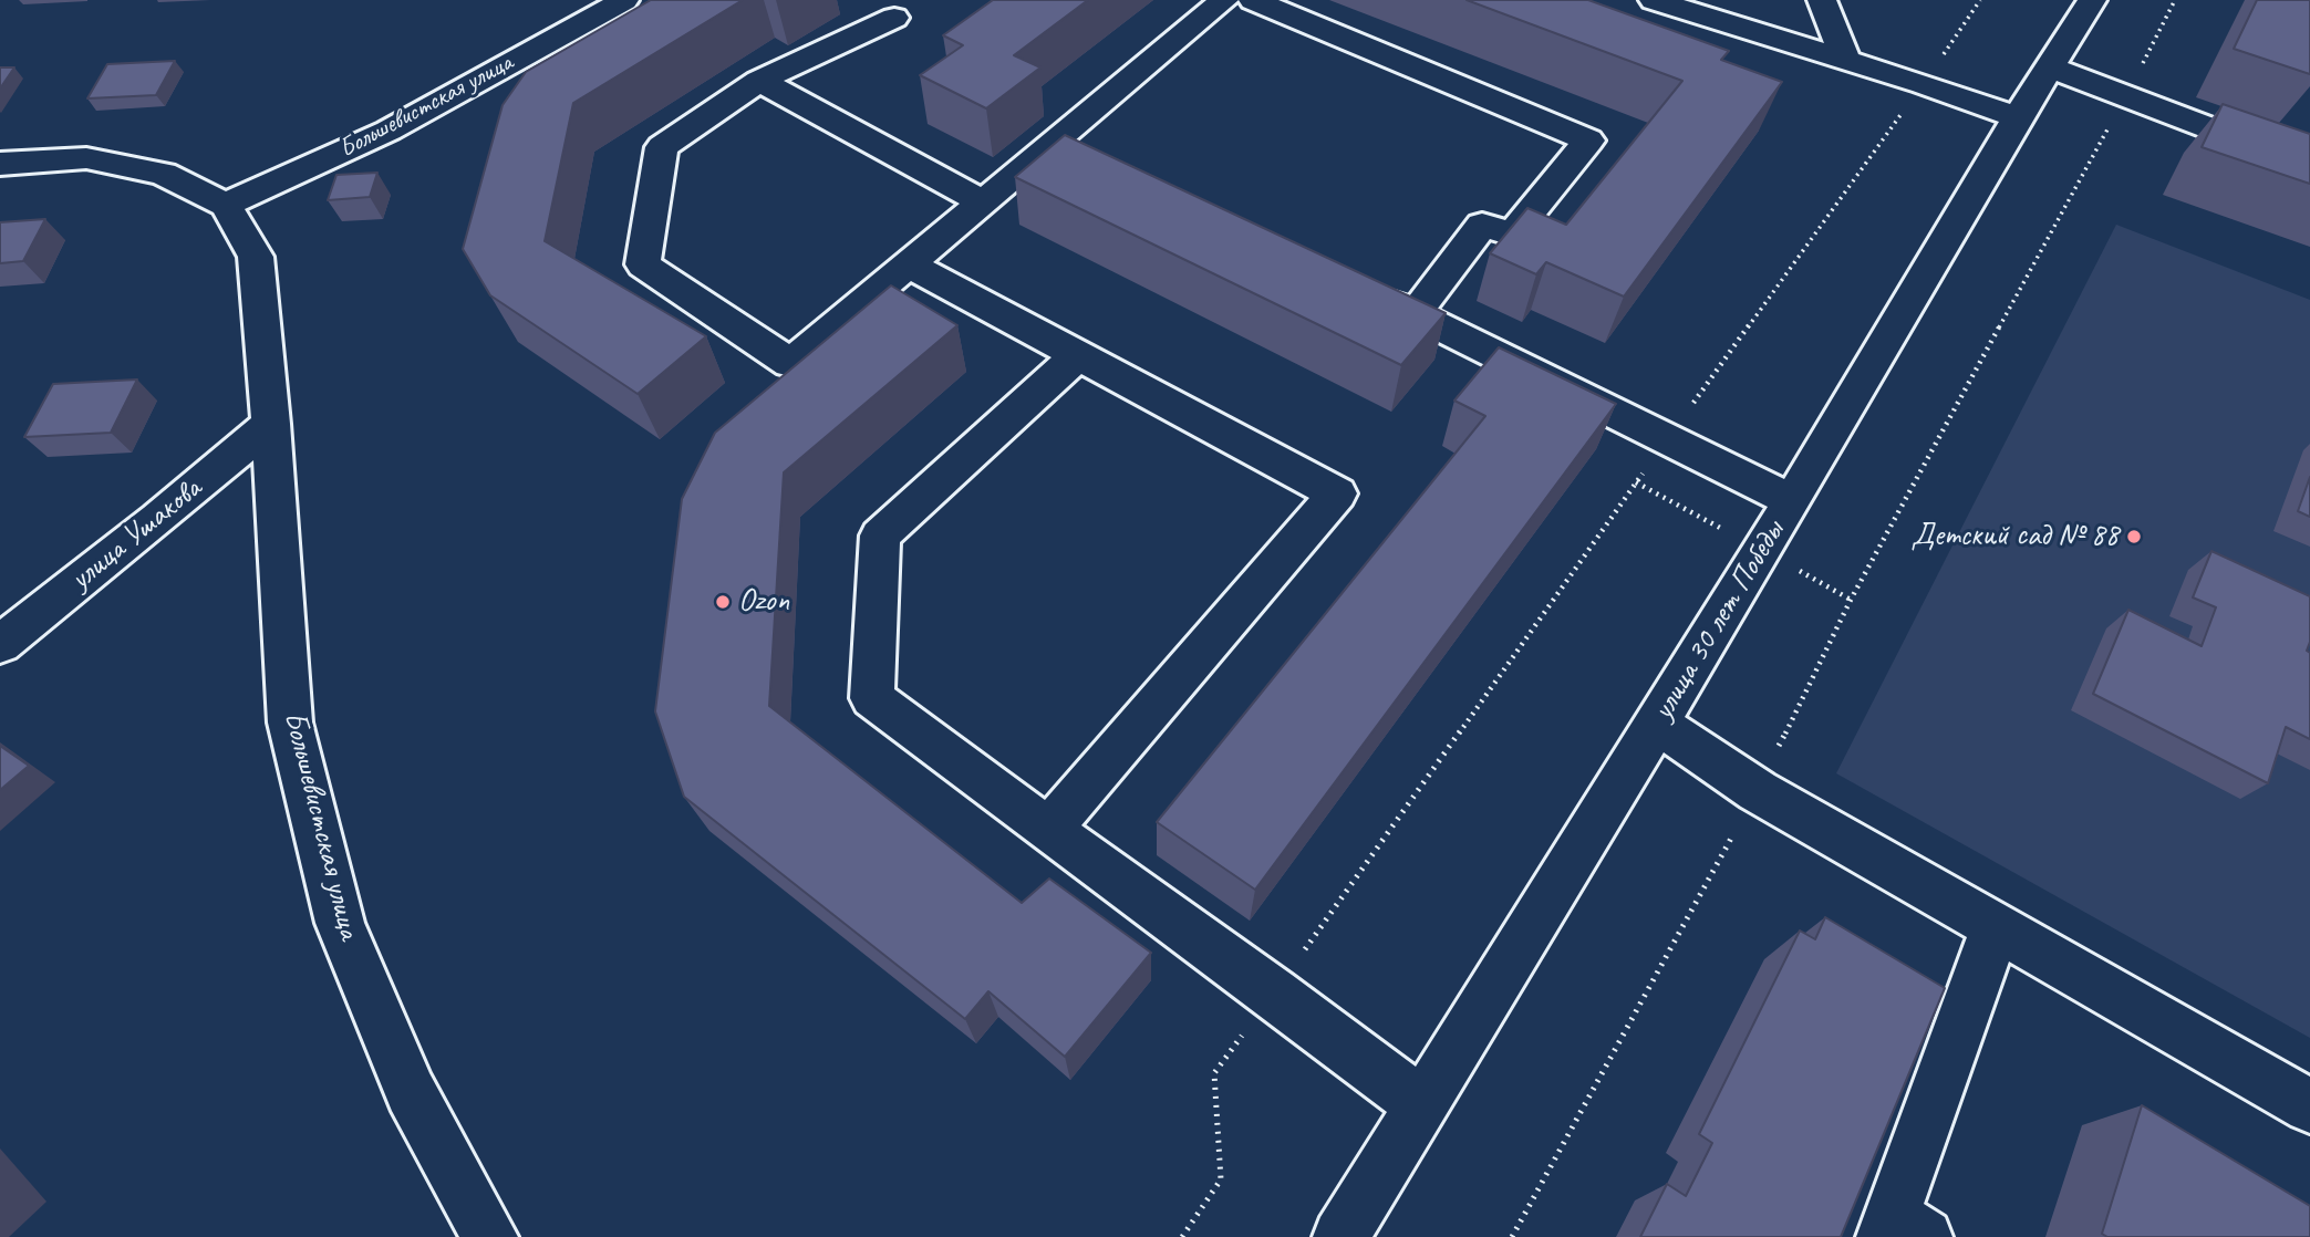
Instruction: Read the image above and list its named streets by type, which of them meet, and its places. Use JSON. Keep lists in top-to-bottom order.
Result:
{
  "streets": {
    "street": ["Большевистская улица", "улица Ушакова", "улица 30 лет Победы"]
  },
  "crossings": [
    ["Большевистская улица", "улица Ушакова"]
  ],
  "places": ["Детский сад № 88", "Ozon"]
}
